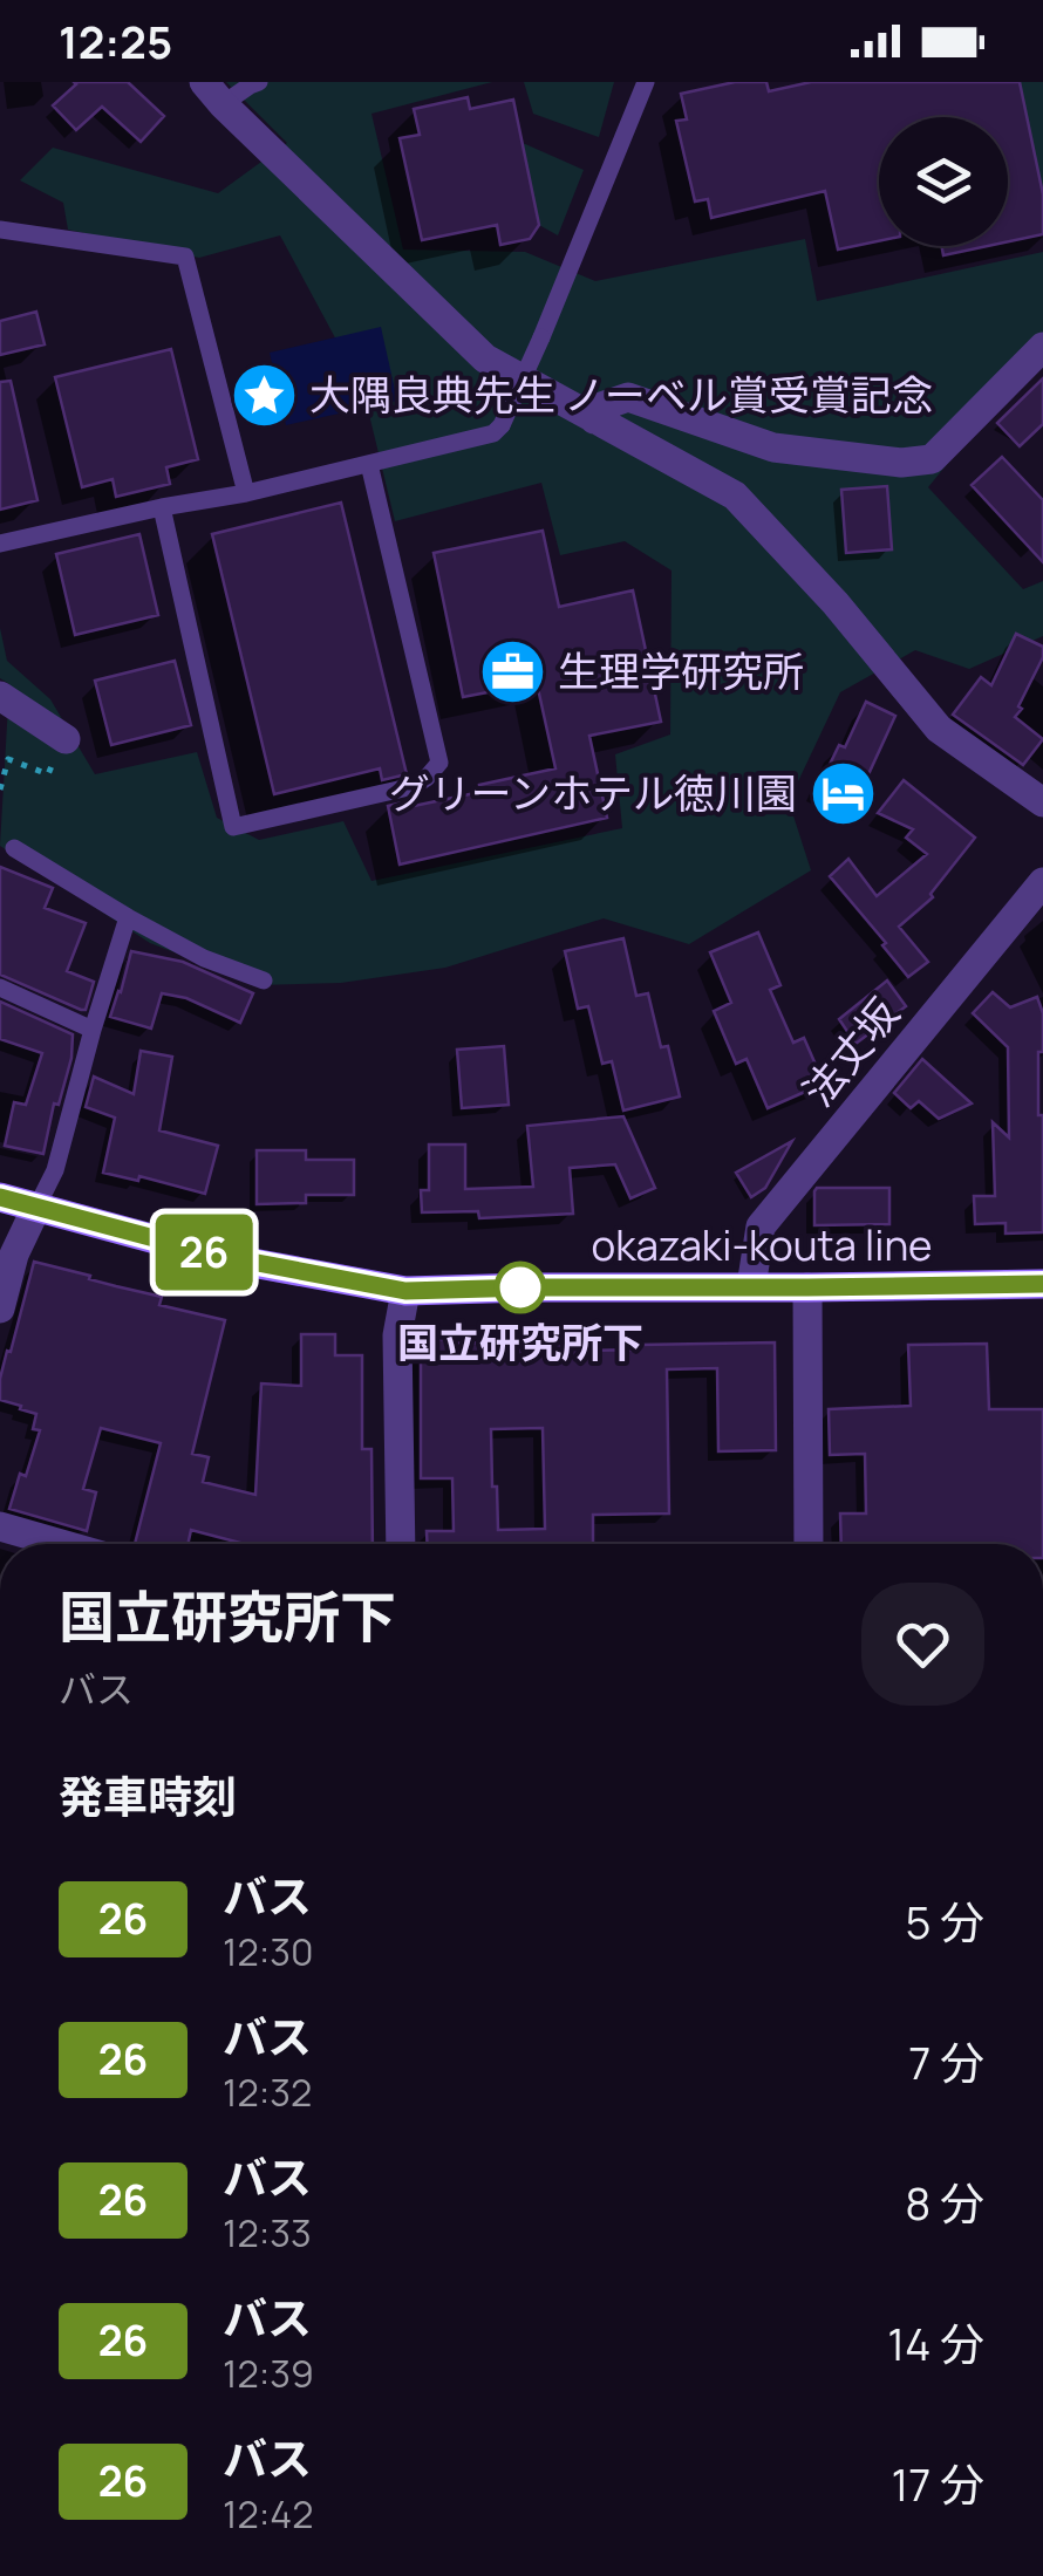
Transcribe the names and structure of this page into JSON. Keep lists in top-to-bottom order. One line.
{"streets":{"main road":["okazaki-kouta line"],"street":["法丈坂"]},"crossings":[["法丈坂","okazaki-kouta line"]],"places":{"place":["大隅良典先生 ノーベル賞受賞記念"],"office":["生理学研究所"],"hotel":["グリーンホテル徳川園"],"other":["国立研究所下"]},"lines":["bus line 26"],"page":{"status":"12:25","on_map":"26","heading":[["国立研究所下","バス"],"発車時刻"],"list":[{"mark":"26","name":"バス","note":"12:30","value":"5 分"},{"mark":"26","name":"バス","note":"12:32","value":"7 分"},{"mark":"26","name":"バス","note":"12:33","value":"8 分"},{"mark":"26","name":"バス","note":"12:39","value":"14 分"},{"mark":"26","name":"バス","note":"12:42","value":"17 分"}]}}
